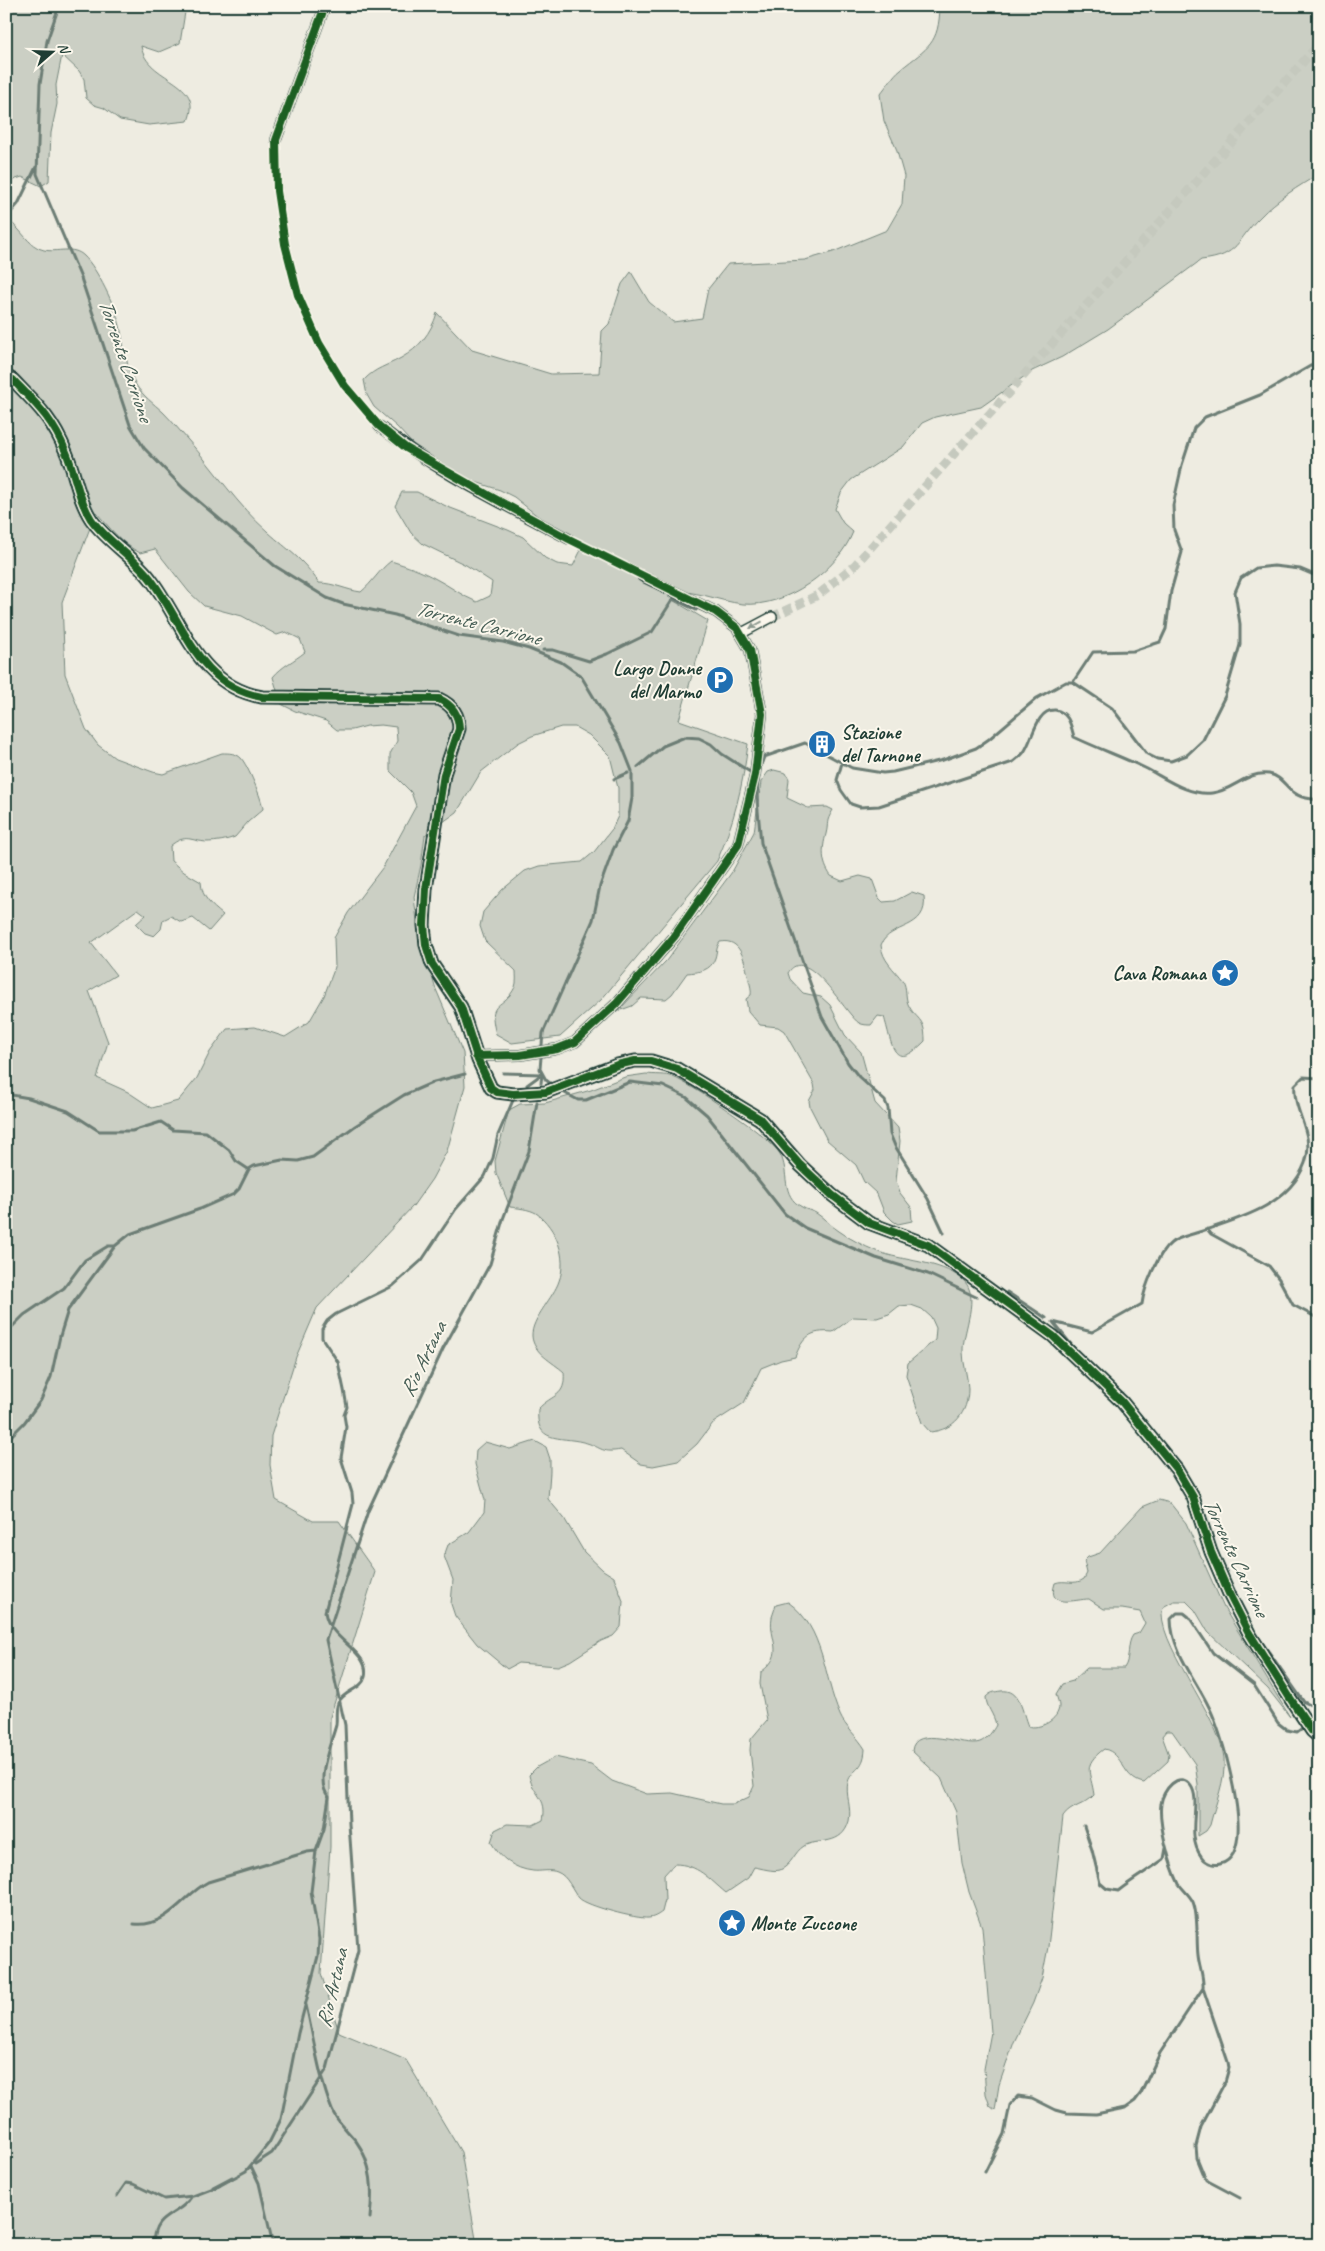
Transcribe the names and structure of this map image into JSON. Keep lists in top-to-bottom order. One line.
{"water":["Torrente Carrione","Rio Artana"],"places":{"parking":["Largo Donne del Marmo"],"building":["Stazione del Tarnone"],"place":["Cava Romana","Monte Zuccone"]},"north":"right"}
